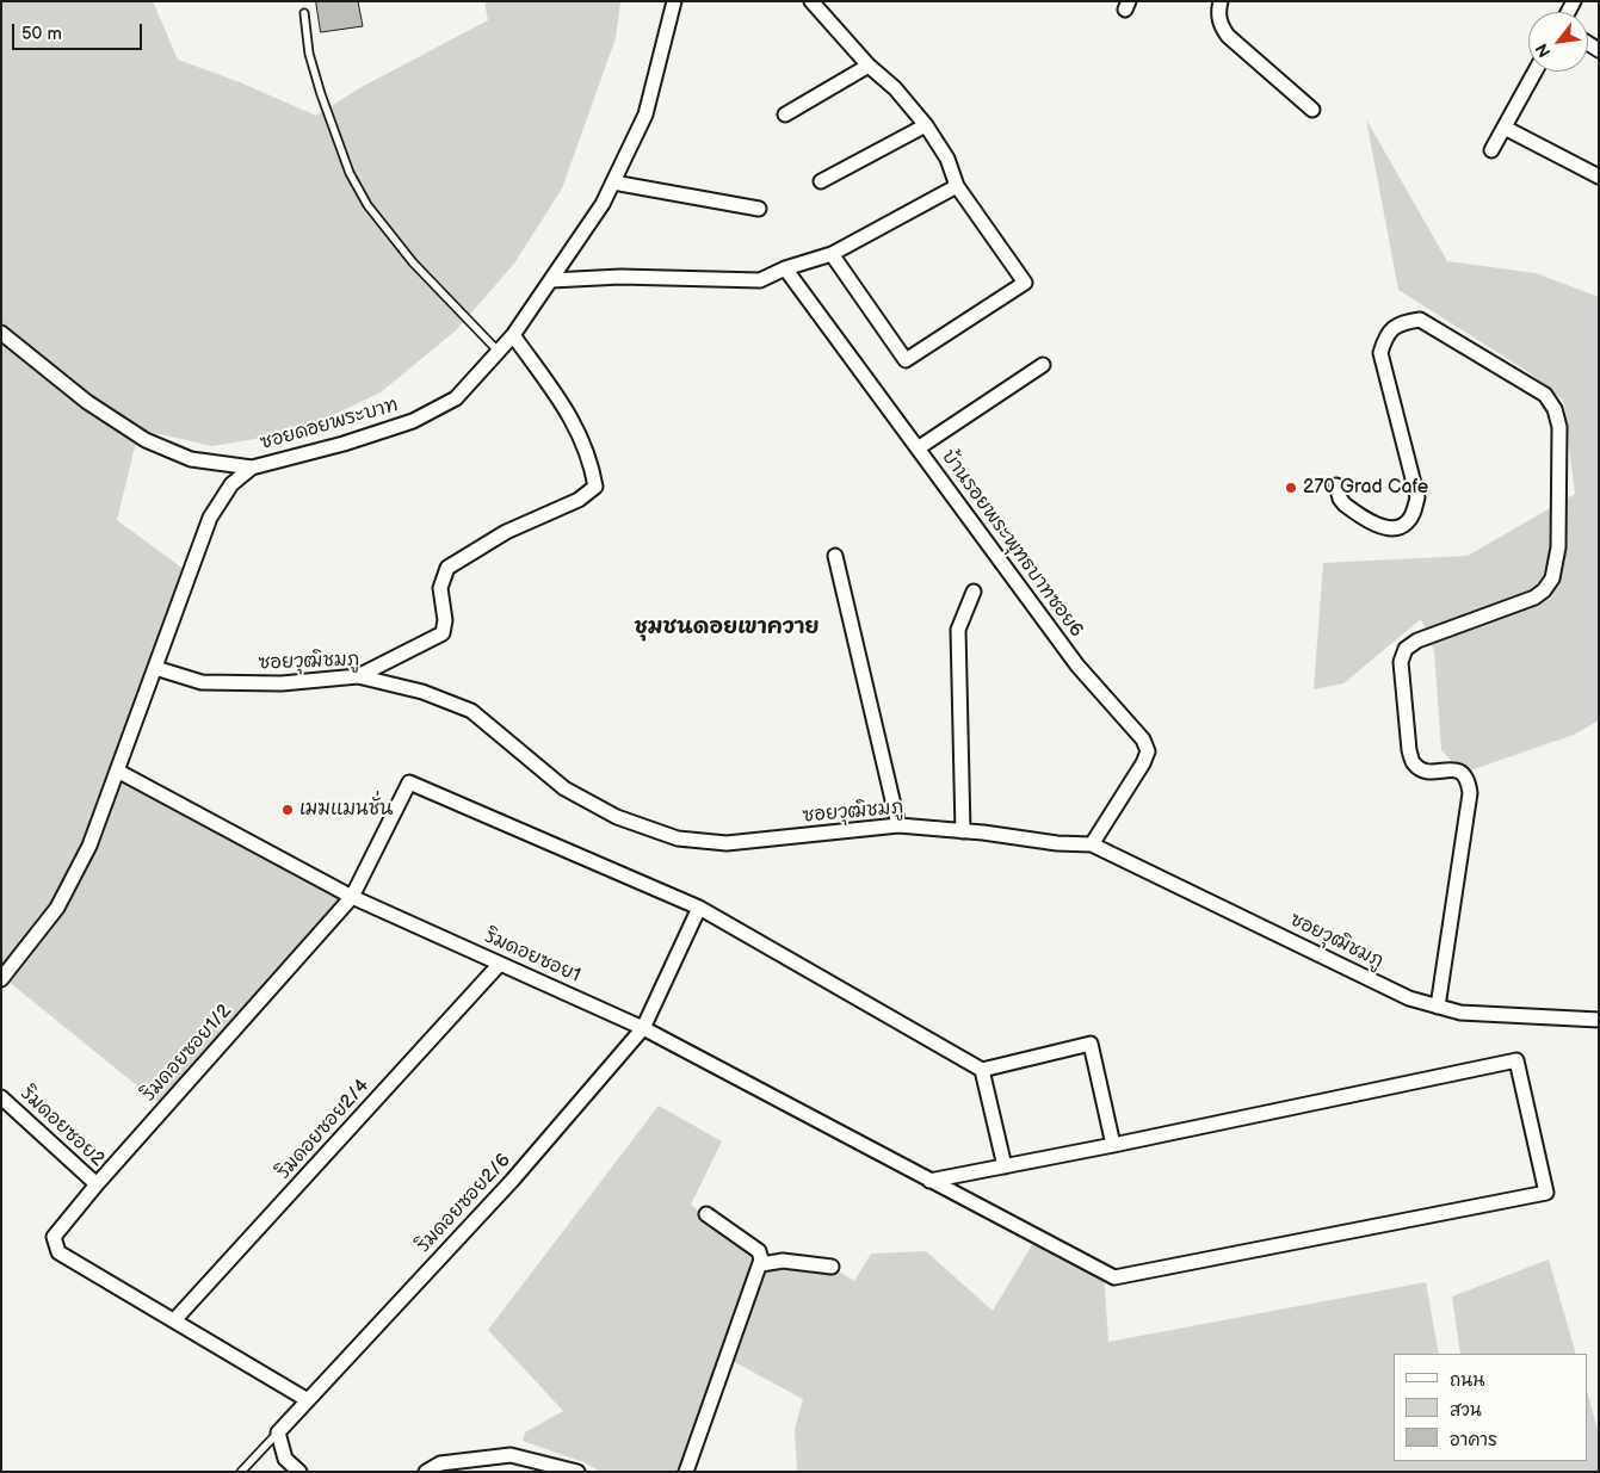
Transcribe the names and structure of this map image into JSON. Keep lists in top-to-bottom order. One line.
{"streets":{"street":["ซอยดอยพระบาท","บ้านรอยพระพุทธบาทซอย6","ซอยวุฒิชมภู","ริมดอยซอย1","ริมดอยซอย1/2","ริมดอยซอย2","ริมดอยซอย2/4","ริมดอยซอย2/6"]},"crossings":[["ซอยดอยพระบาท","ซอยวุฒิชมภู"],["ซอยดอยพระบาท","ริมดอยซอย1"],["บ้านรอยพระพุทธบาทซอย6","ซอยวุฒิชมภู"],["ริมดอยซอย1","ริมดอยซอย1/2"],["ริมดอยซอย1","ริมดอยซอย2/4"],["ริมดอยซอย1","ริมดอยซอย2/6"],["ริมดอยซอย1/2","ริมดอยซอย2"],["ริมดอยซอย1/2","ริมดอยซอย2/4"],["ริมดอยซอย1/2","ริมดอยซอย2/6"]],"districts":["ชุมชนดอยเขาควาย"],"places":["270 Grad Cafe","เมฆแมนชั่น"],"legend":["ถนน","สวน","อาคาร"],"scale_bar":"50 m","north":"bottom left"}
